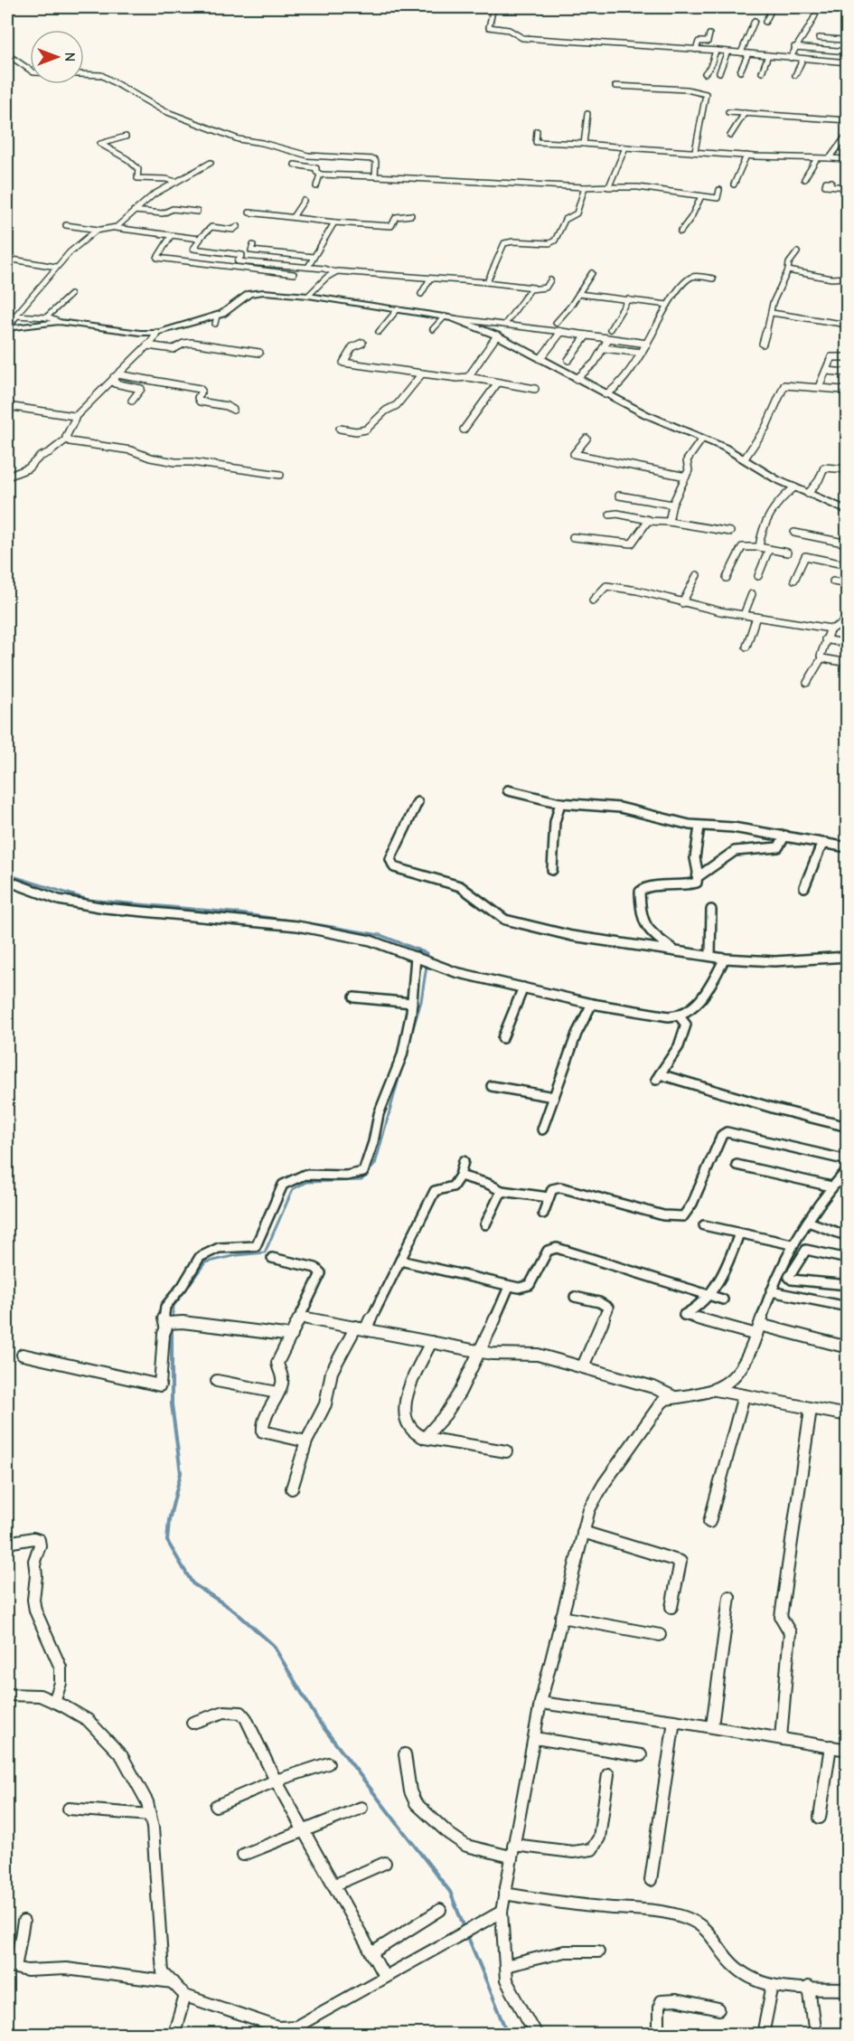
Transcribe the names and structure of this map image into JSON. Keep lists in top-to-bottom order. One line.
{"north":"right"}
